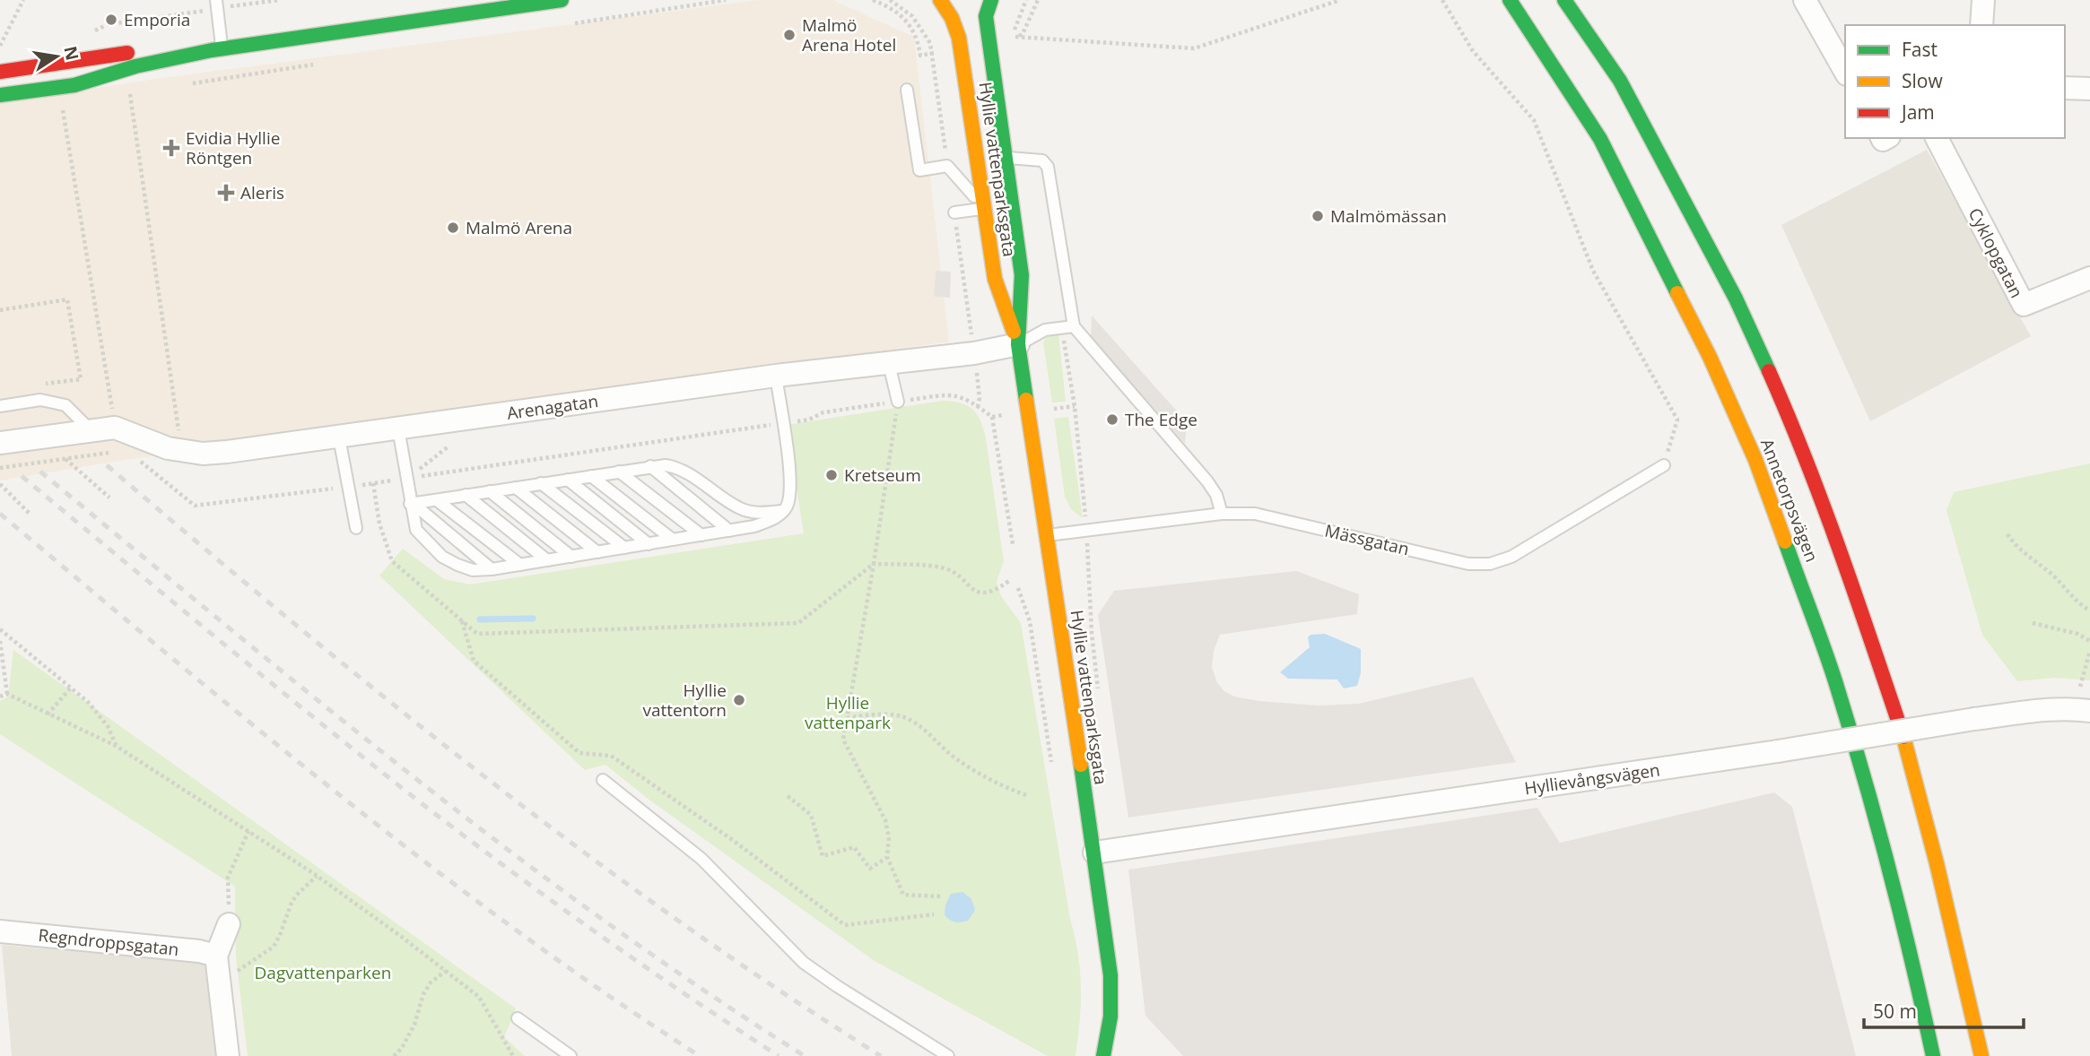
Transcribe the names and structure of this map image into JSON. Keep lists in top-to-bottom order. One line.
{"streets":{"main road":["Hyllie vattenparksgata","Annetorpsvägen"],"street":["Cyklopgatan","Arenagatan","Hyllievångsvägen","Regndroppsgatan"],"lane":["Mässgatan"]},"crossings":[["Hyllie vattenparksgata","Arenagatan"],["Hyllie vattenparksgata","Mässgatan"],["Hyllie vattenparksgata","Hyllievångsvägen"]],"parks":["Hyllie vattenpark","Dagvattenparken"],"places":{"other":["Emporia","Malmö Arena Hotel","Malmömässan","Malmö Arena","The Edge","Kretseum","Hyllie vattentorn"],"health":["Evidia Hyllie Röntgen","Aleris"]},"legend":["Fast","Slow","Jam"],"scale_bar":"50 m","north":"right"}
